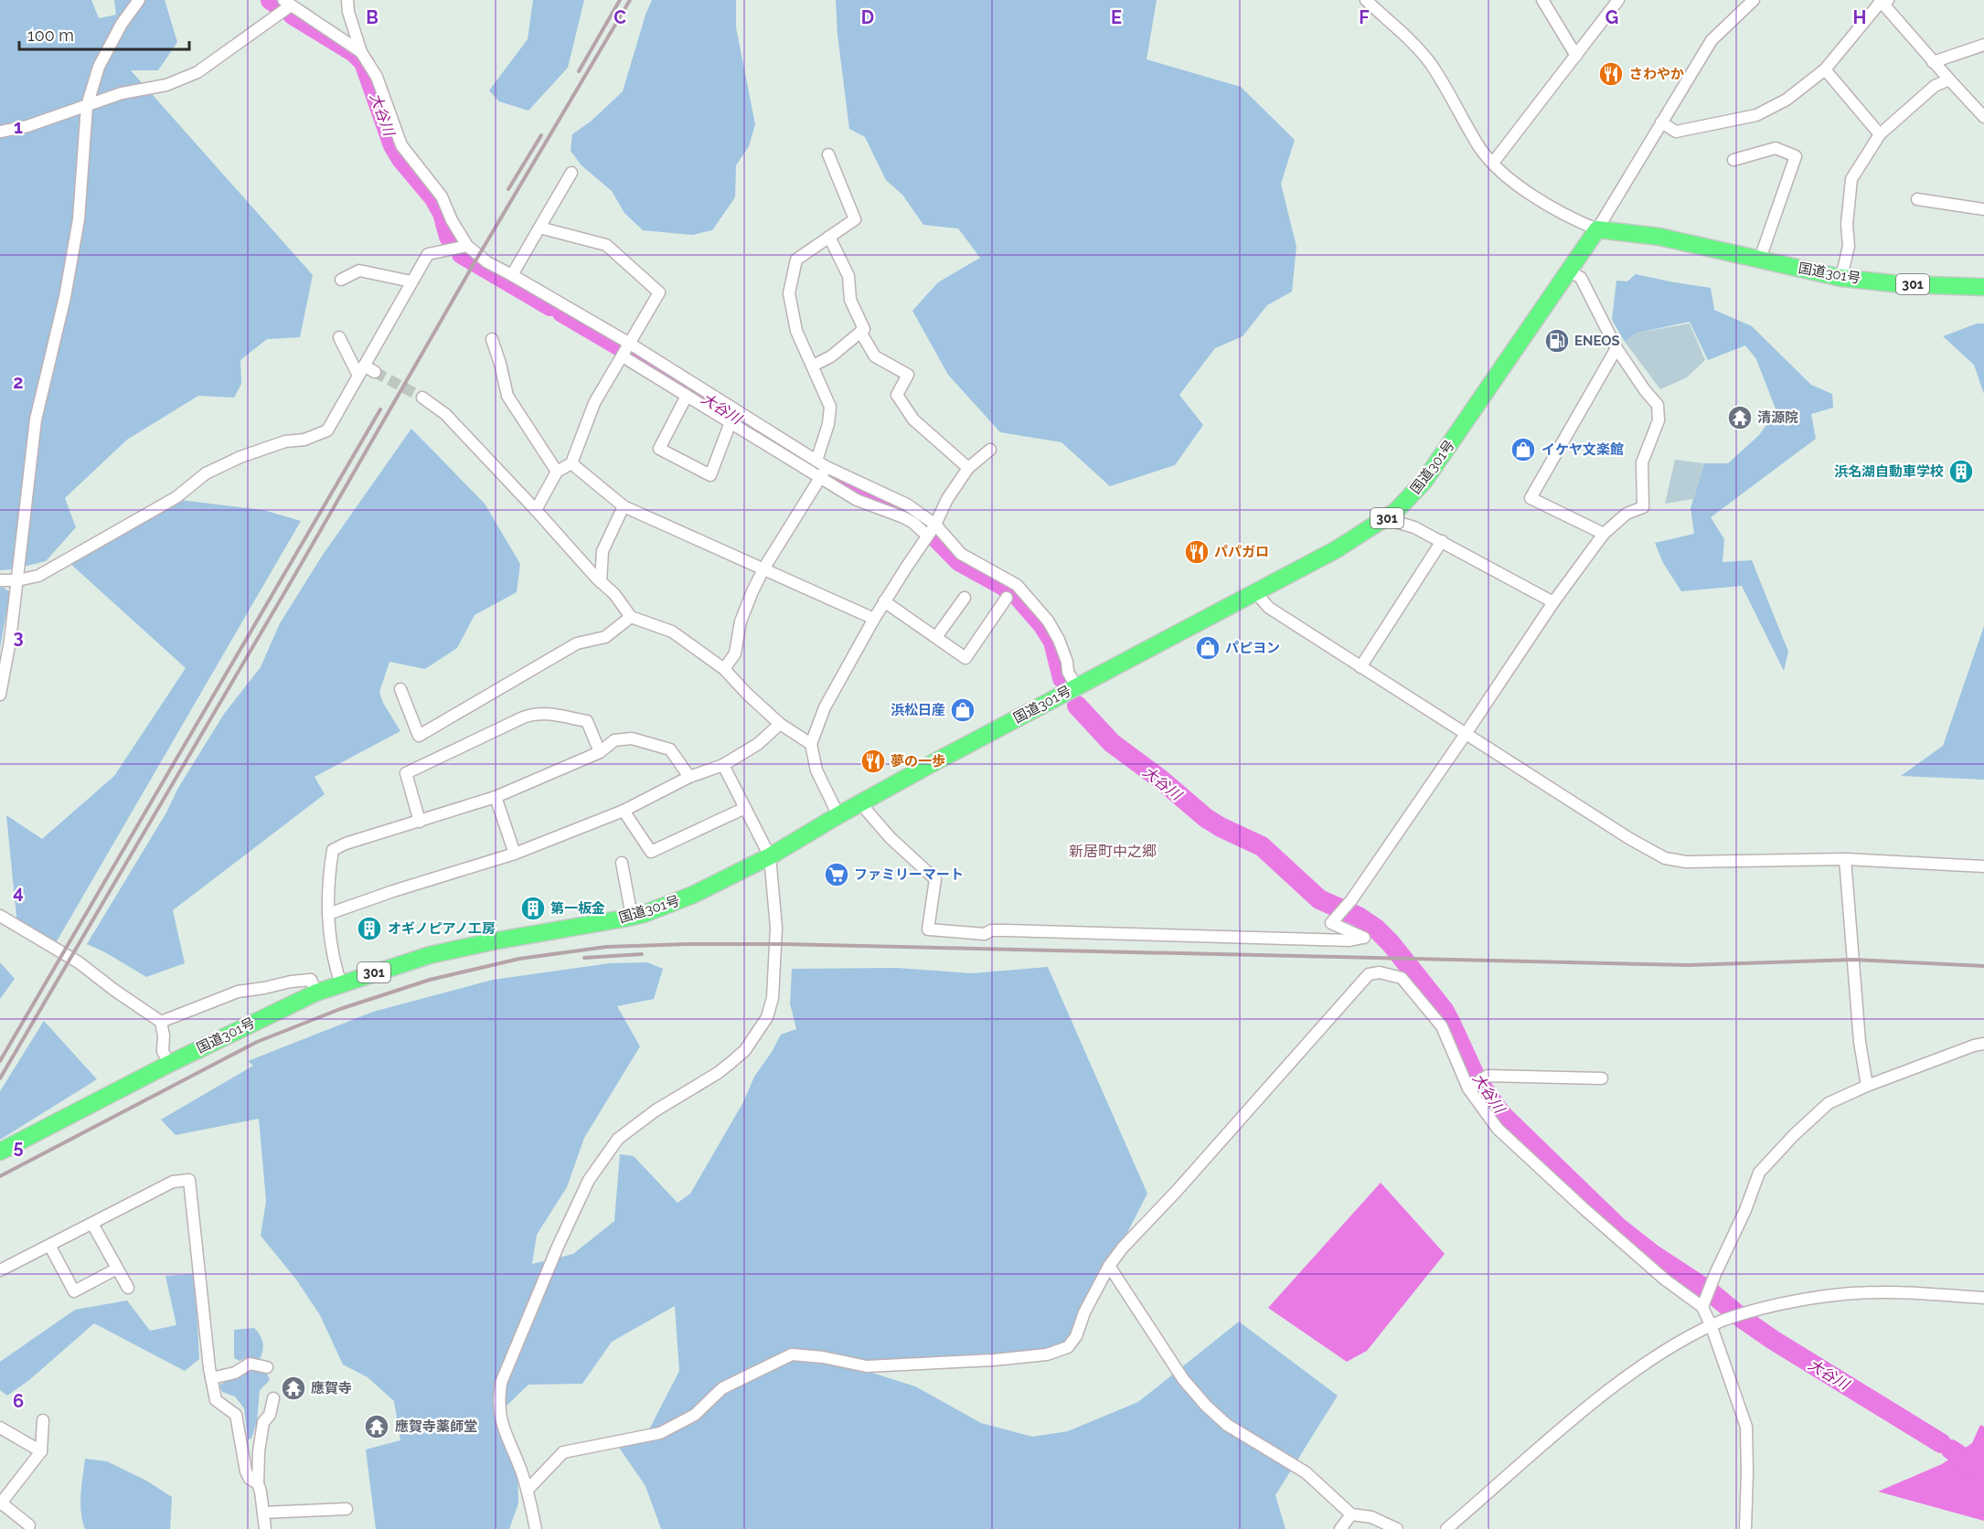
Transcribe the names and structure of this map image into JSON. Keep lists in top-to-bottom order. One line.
{"streets":{"highway":["国道301号","301"]},"districts":["新居町中之郷"],"water":["大谷川"],"places":{"restaurant":["さわやか","パパガロ","夢の一歩"],"fuel station":["ENEOS"],"temple":["清源院","應賀寺","應賀寺薬師堂"],"shop":["イケヤ文楽館","パピヨン","浜松日産"],"building":["浜名湖自動車学校","第一板金","オギノピアノ工房"],"supermarket":["ファミリーマート"]},"scale_bar":"100 m","grid":{"columns":["B","C","D","E","F","G","H"],"rows":["1","2","3","4","5","6"]}}
